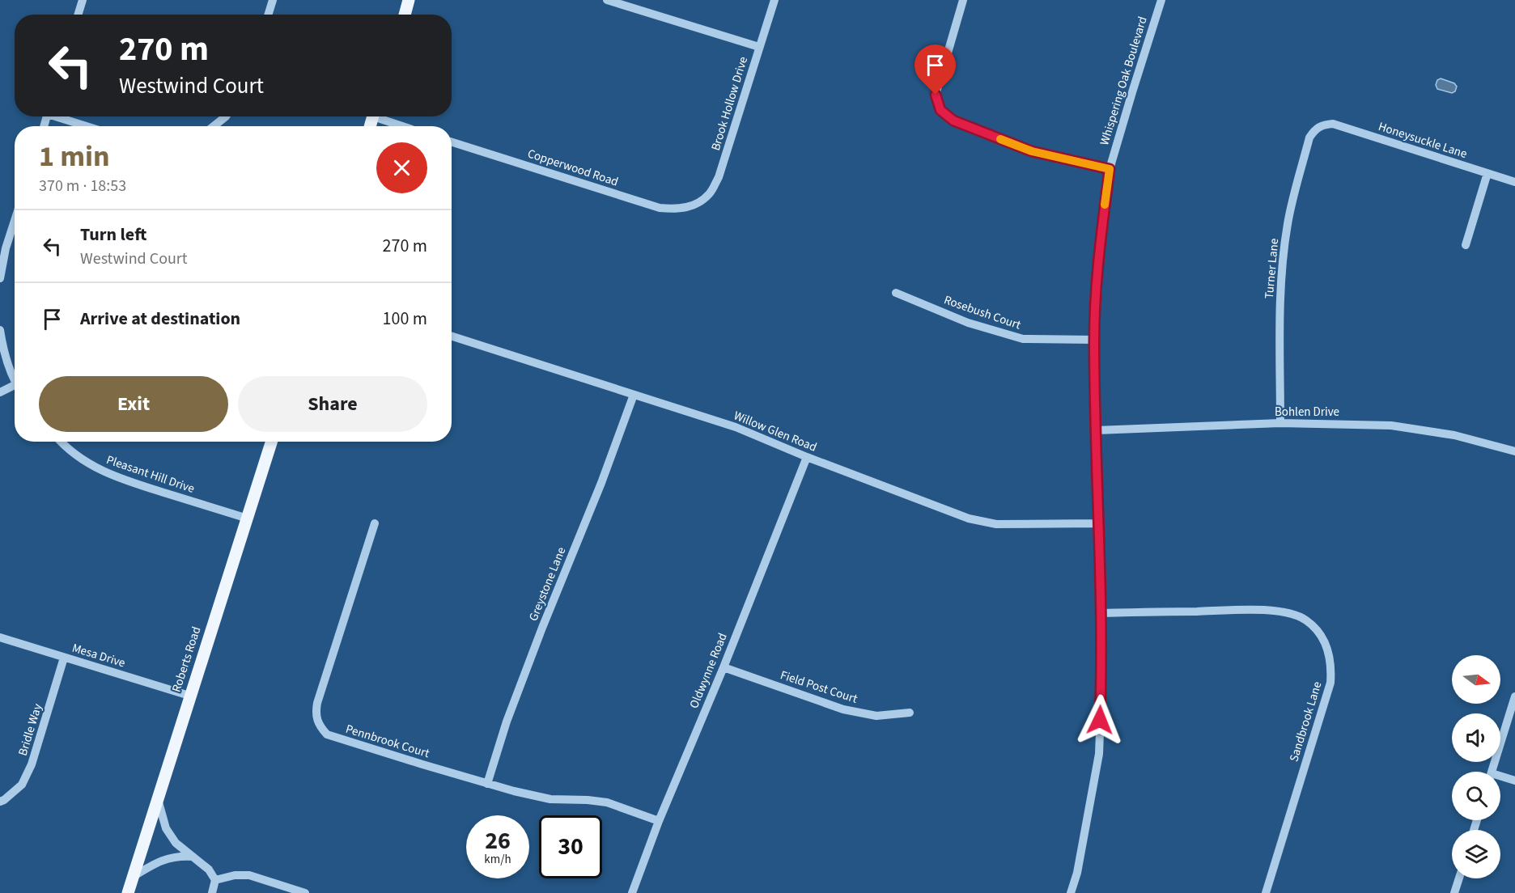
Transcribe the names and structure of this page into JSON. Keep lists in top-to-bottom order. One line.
{"streets":{"main road":["Roberts Road"],"street":["Whispering Oak Boulevard","Brook Hollow Drive","Honeysuckle Lane","Copperwood Road","Turner Lane","Rosebush Court","Bohlen Drive","Willow Glen Road","Pleasant Hill Drive","Greystone Lane","Mesa Drive","Oldwynne Road","Field Post Court","Sandbrook Lane","Bridle Way","Pennbrook Court"]},"crossings":[["Whispering Oak Boulevard","Rosebush Court"],["Whispering Oak Boulevard","Bohlen Drive"],["Whispering Oak Boulevard","Willow Glen Road"],["Whispering Oak Boulevard","Sandbrook Lane"],["Brook Hollow Drive","Copperwood Road"],["Honeysuckle Lane","Turner Lane"],["Turner Lane","Bohlen Drive"],["Willow Glen Road","Greystone Lane"],["Willow Glen Road","Oldwynne Road"],["Pleasant Hill Drive","Roberts Road"],["Greystone Lane","Pennbrook Court"],["Mesa Drive","Roberts Road"],["Mesa Drive","Bridle Way"],["Oldwynne Road","Field Post Court"],["Oldwynne Road","Pennbrook Court"]],"north":"right","page":{"turn":["270 m","Westwind Court"],"heading":["1 min","370 m · 18:53"],"list":[{"name":"Turn left","note":"Westwind Court","value":"270 m"},{"name":"Arrive at destination","value":"100 m"}],"buttons":["Exit","Share"],"speed":"26 km/h","limit":"30"}}
